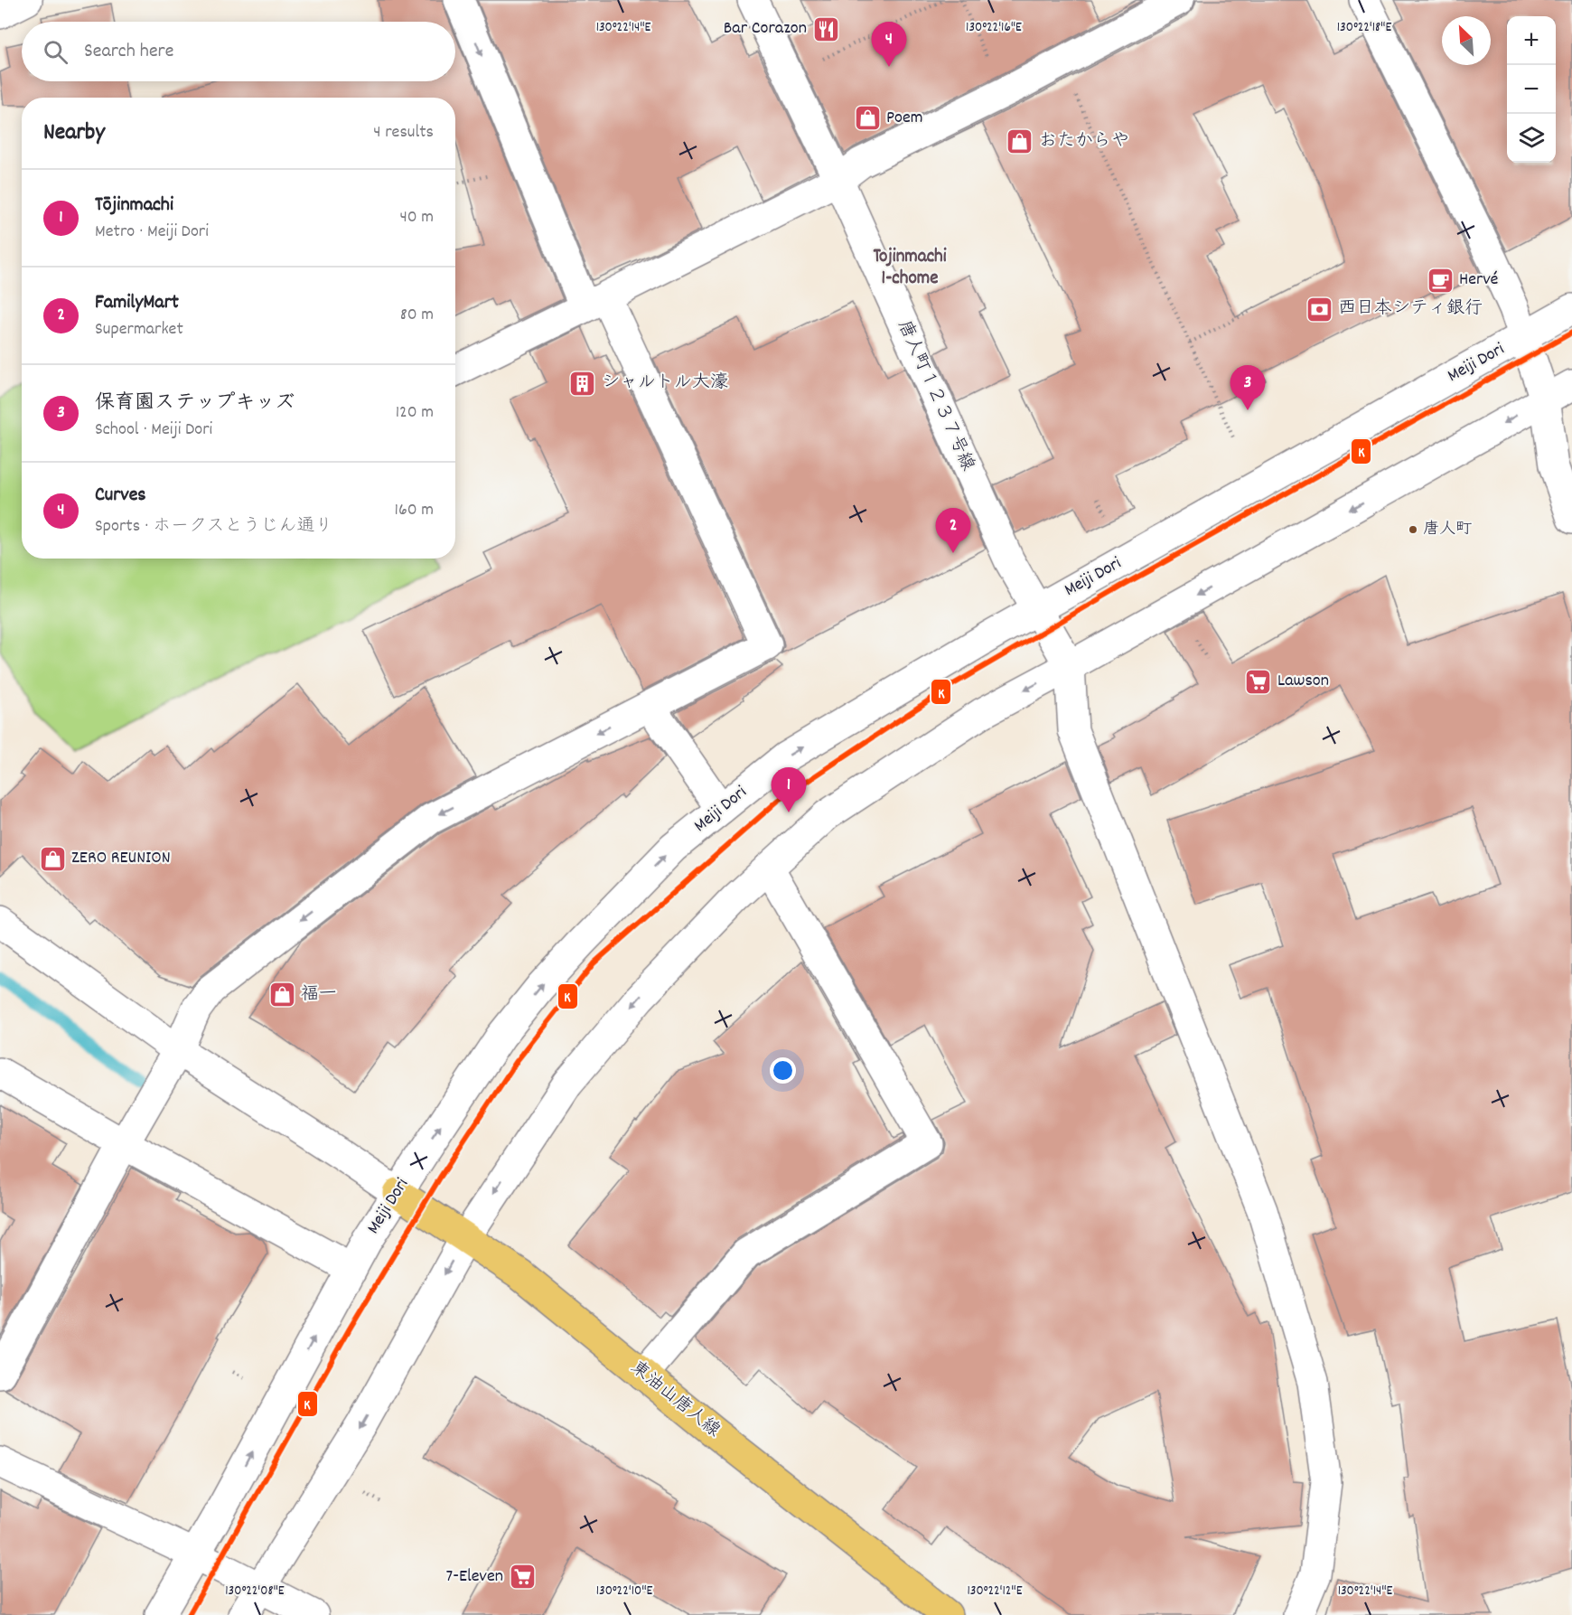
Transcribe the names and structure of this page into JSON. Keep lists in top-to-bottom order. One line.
{"streets":{"main road":["東油山唐人線"],"street":["Meiji Dori","唐人町１２３７号線"]},"crossings":[["Meiji Dori","唐人町１２３７号線"],["Meiji Dori","東油山唐人線"]],"districts":["Tojinmachi 1-chome"],"places":{"restaurant":["Bar Corazon"],"shop":["Poem","おたからや","ZERO REUNION","福一"],"cafe":["Hervé"],"bank":["西日本シティ銀行"],"building":["シャルトル大濠"],"other":["唐人町"],"supermarket":["Lawson","7-Eleven"]},"lines":["transit line K"],"north":"top left","page":{"map_buttons":["+","−"],"pins":["4","3","2","1"],"search":"Search here","heading":["Nearby","4 results"],"list":[{"mark":"1","name":"Tōjinmachi","note":"Metro · Meiji Dori","value":"40 m"},{"mark":"2","name":"FamilyMart","note":"Supermarket","value":"80 m"},{"mark":"3","name":"保育園ステップキッズ","note":"School · Meiji Dori","value":"120 m"},{"mark":"4","name":"Curves","note":"Sports · ホークスとうじん通り","value":"160 m"}]},"coordinates":["130°22'14\"E","130°22'16\"E","130°22'18\"E","130°22'08\"E","130°22'10\"E","130°22'12\"E"]}
